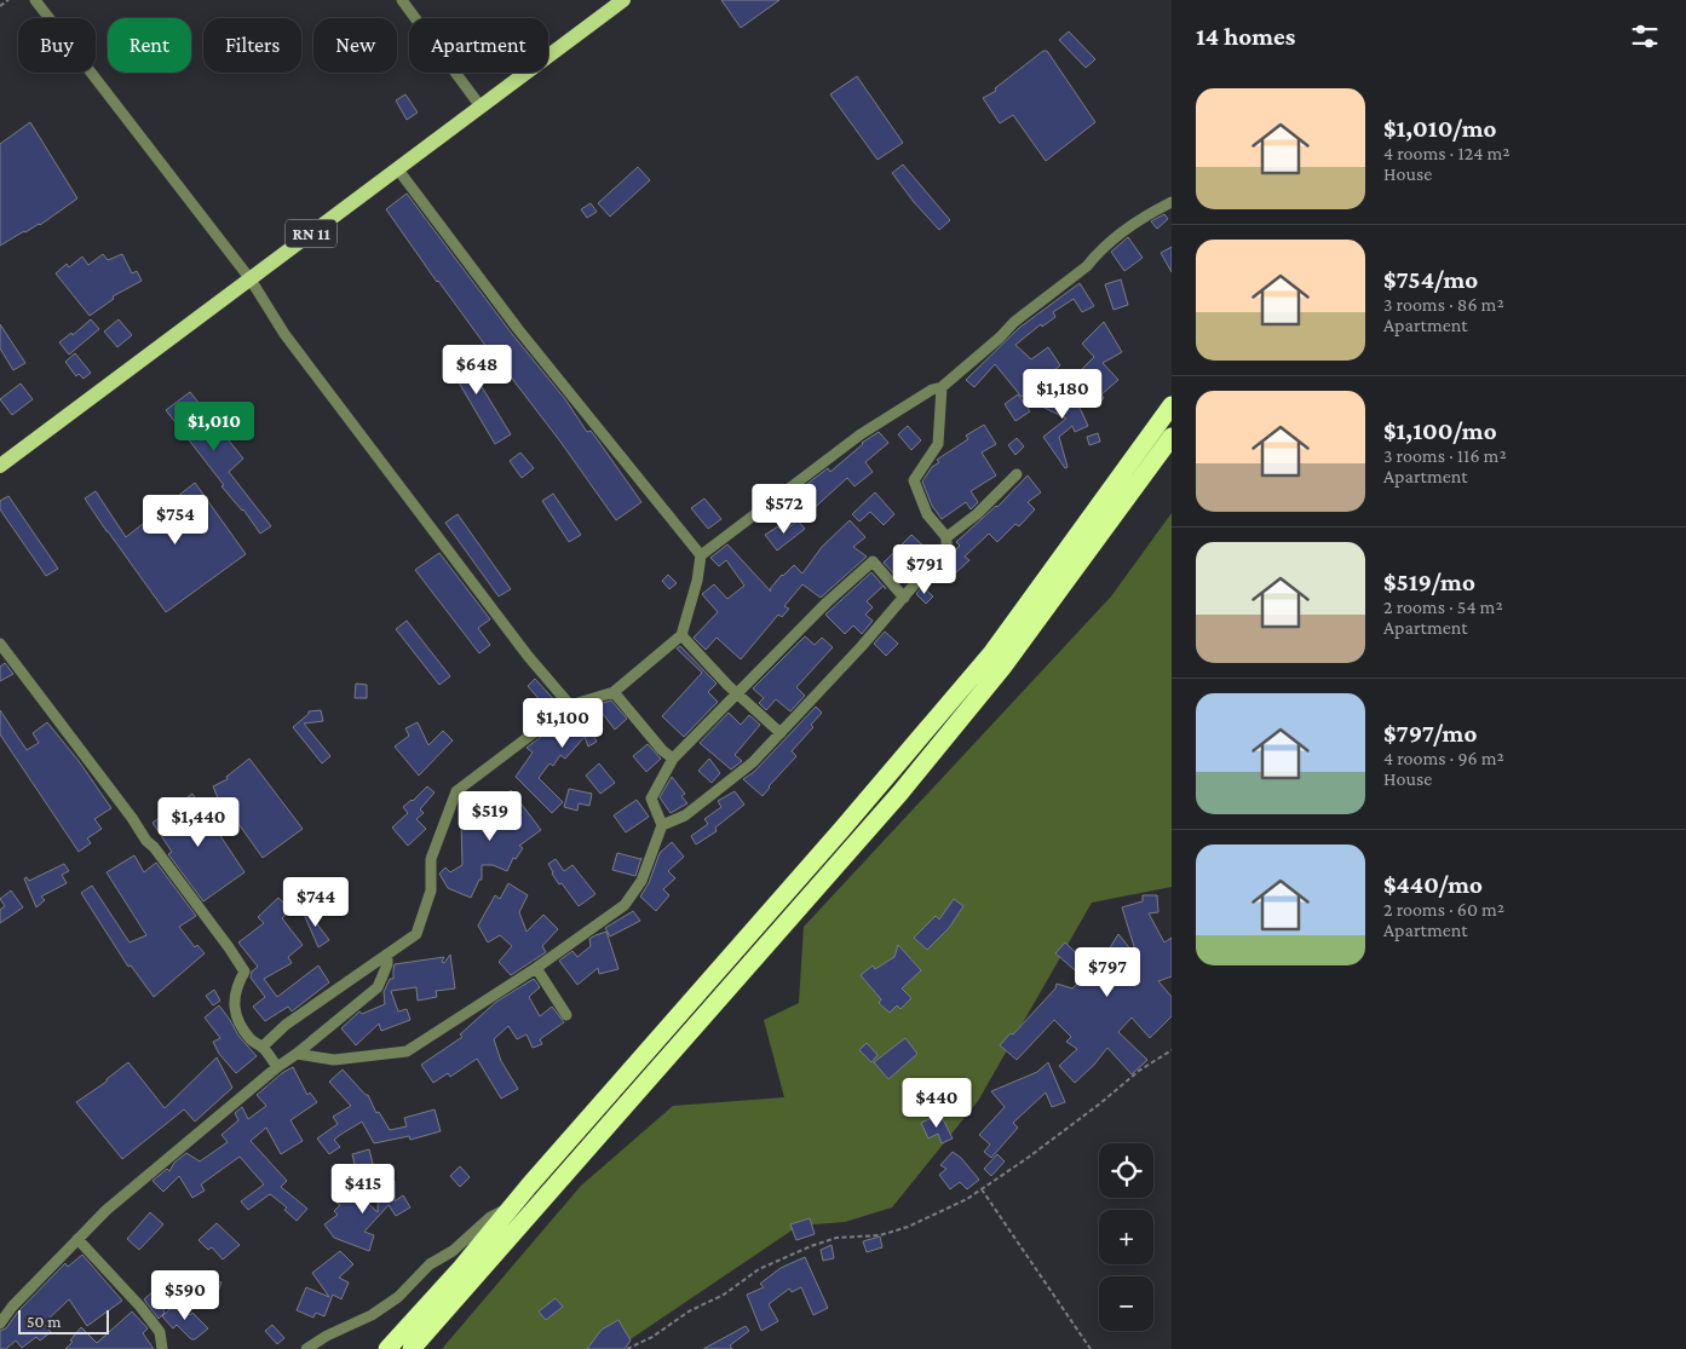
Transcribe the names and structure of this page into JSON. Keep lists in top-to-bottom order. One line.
{"streets":{"main road":["RN 11"]},"scale_bar":"50 m","page":{"heading":"14 homes","chip":["Buy","Rent","Filters","New","Apartment"],"list":[{"name":"$1,010/mo","note":"4 rooms · 124 m² · House"},{"name":"$754/mo","note":"3 rooms · 86 m² · Apartment"},{"name":"$1,100/mo","note":"3 rooms · 116 m² · Apartment"},{"name":"$519/mo","note":"2 rooms · 54 m² · Apartment"},{"name":"$797/mo","note":"4 rooms · 96 m² · House"},{"name":"$440/mo","note":"2 rooms · 60 m² · Apartment"}],"price":["$648","$1,180","$1,010","$572","$754","$791","$1,100","$519","$1,440","$744","$797","$440","$415","$590"],"map_buttons":["+","−"],"scale":"50 m"}}
